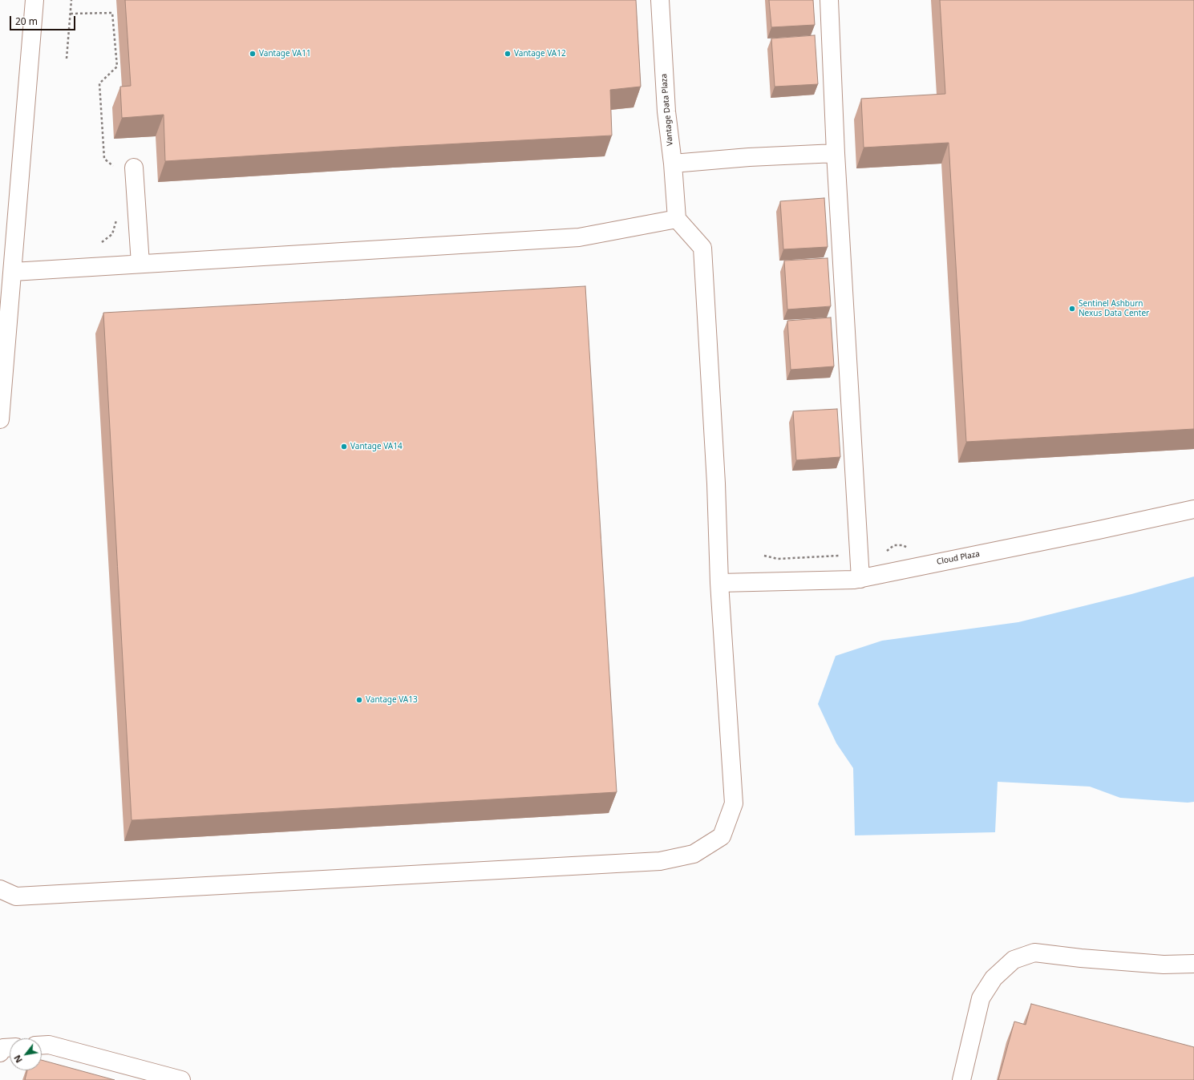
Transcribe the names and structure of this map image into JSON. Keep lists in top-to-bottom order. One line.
{"streets":{"street":["Vantage Data Plaza","Cloud Plaza"]},"places":["Vantage VA11","Vantage VA12","Sentinel Ashburn Nexus Data Center","Vantage VA14","Vantage VA13"],"scale_bar":"20 m","north":"bottom left"}
